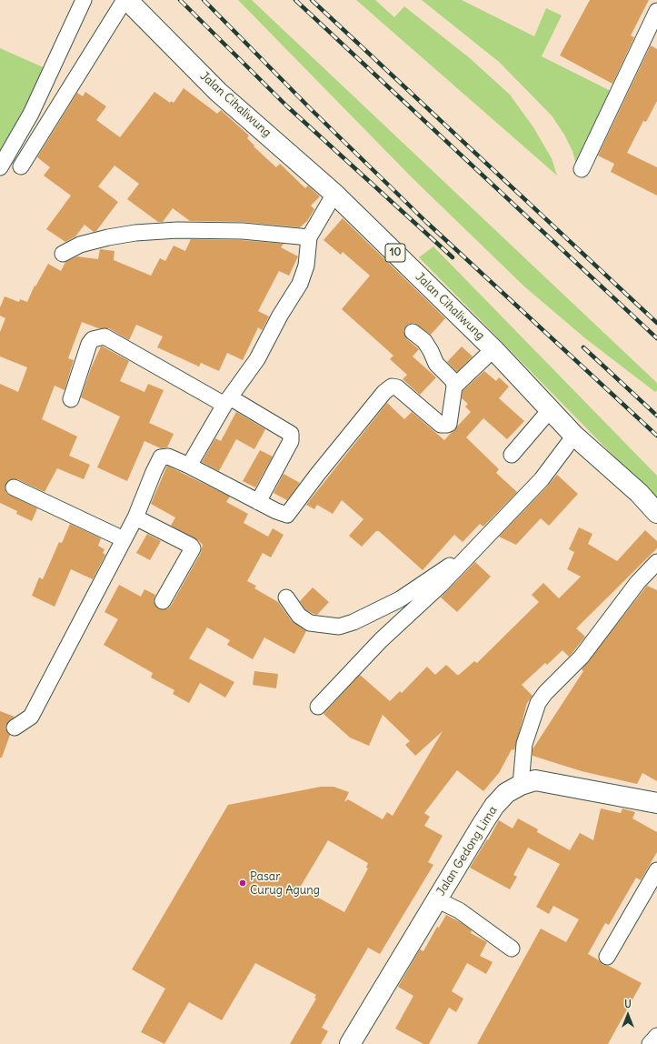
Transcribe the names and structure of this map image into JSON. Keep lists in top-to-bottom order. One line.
{"streets":{"main road":["Jalan Cihaliwung","10","Jalan Gedong Lima"]},"places":["Pasar Curug Agung"],"north":"top"}
